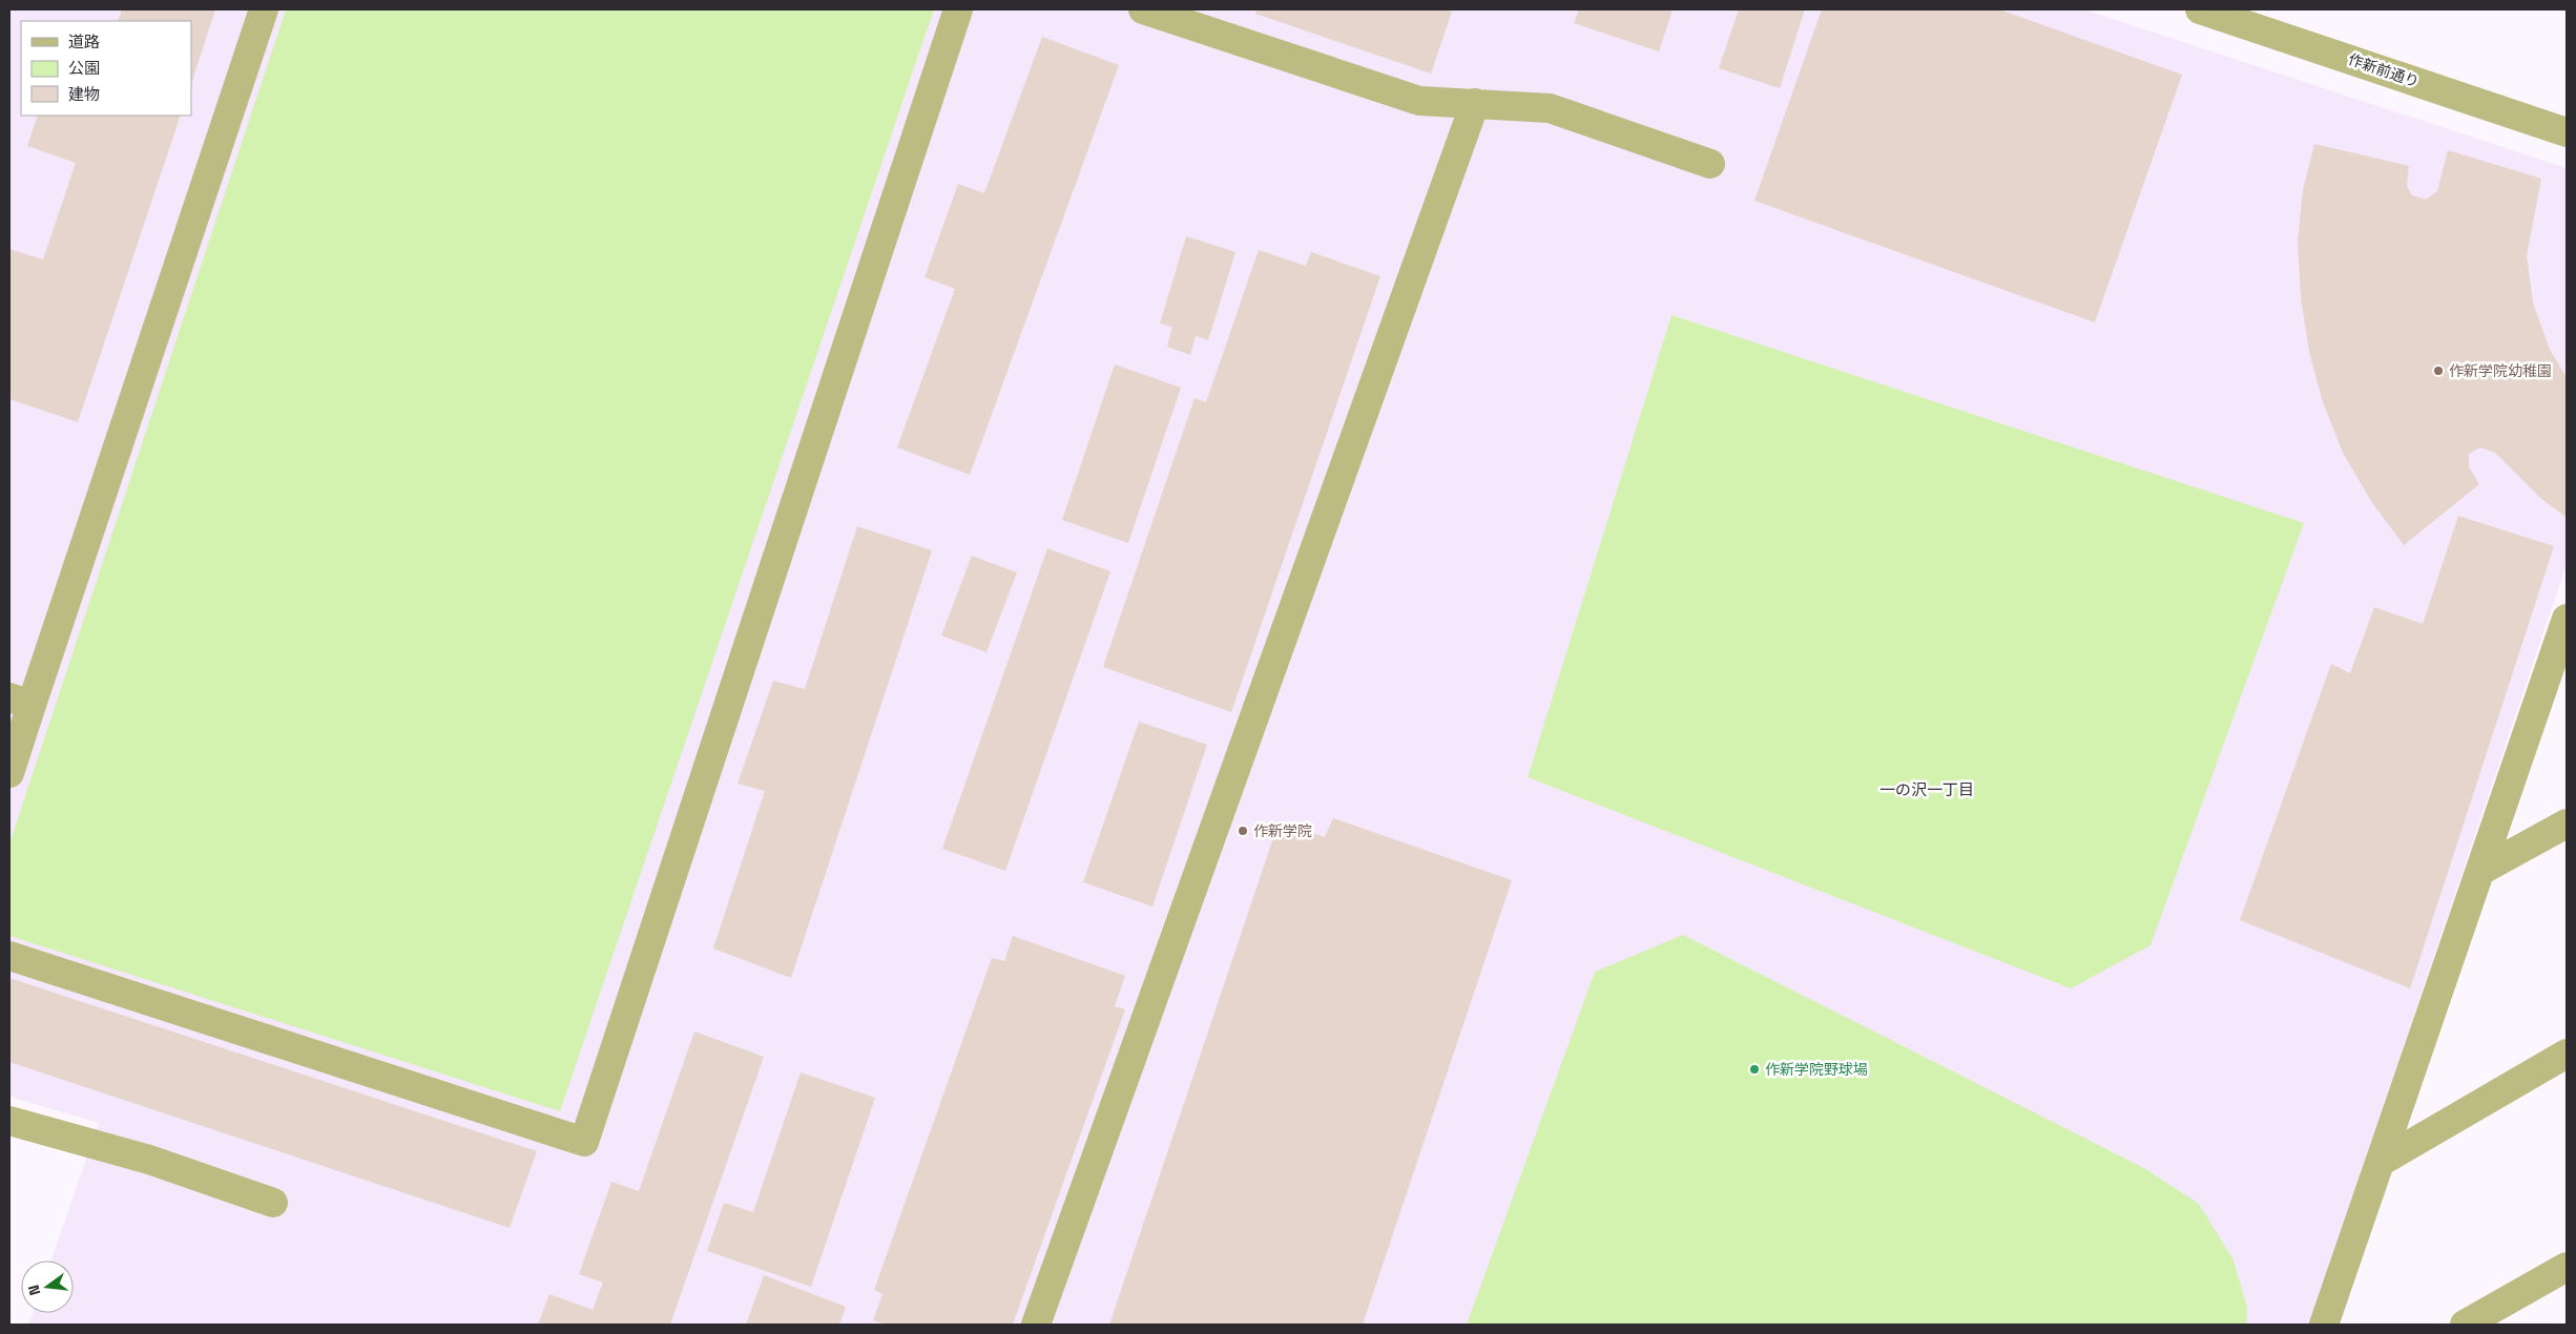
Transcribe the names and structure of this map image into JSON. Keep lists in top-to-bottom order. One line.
{"streets":{"street":["作新前通り"]},"districts":["一の沢一丁目"],"places":["作新学院幼稚園","作新学院","作新学院野球場"],"legend":["道路","公園","建物"],"north":"left"}
